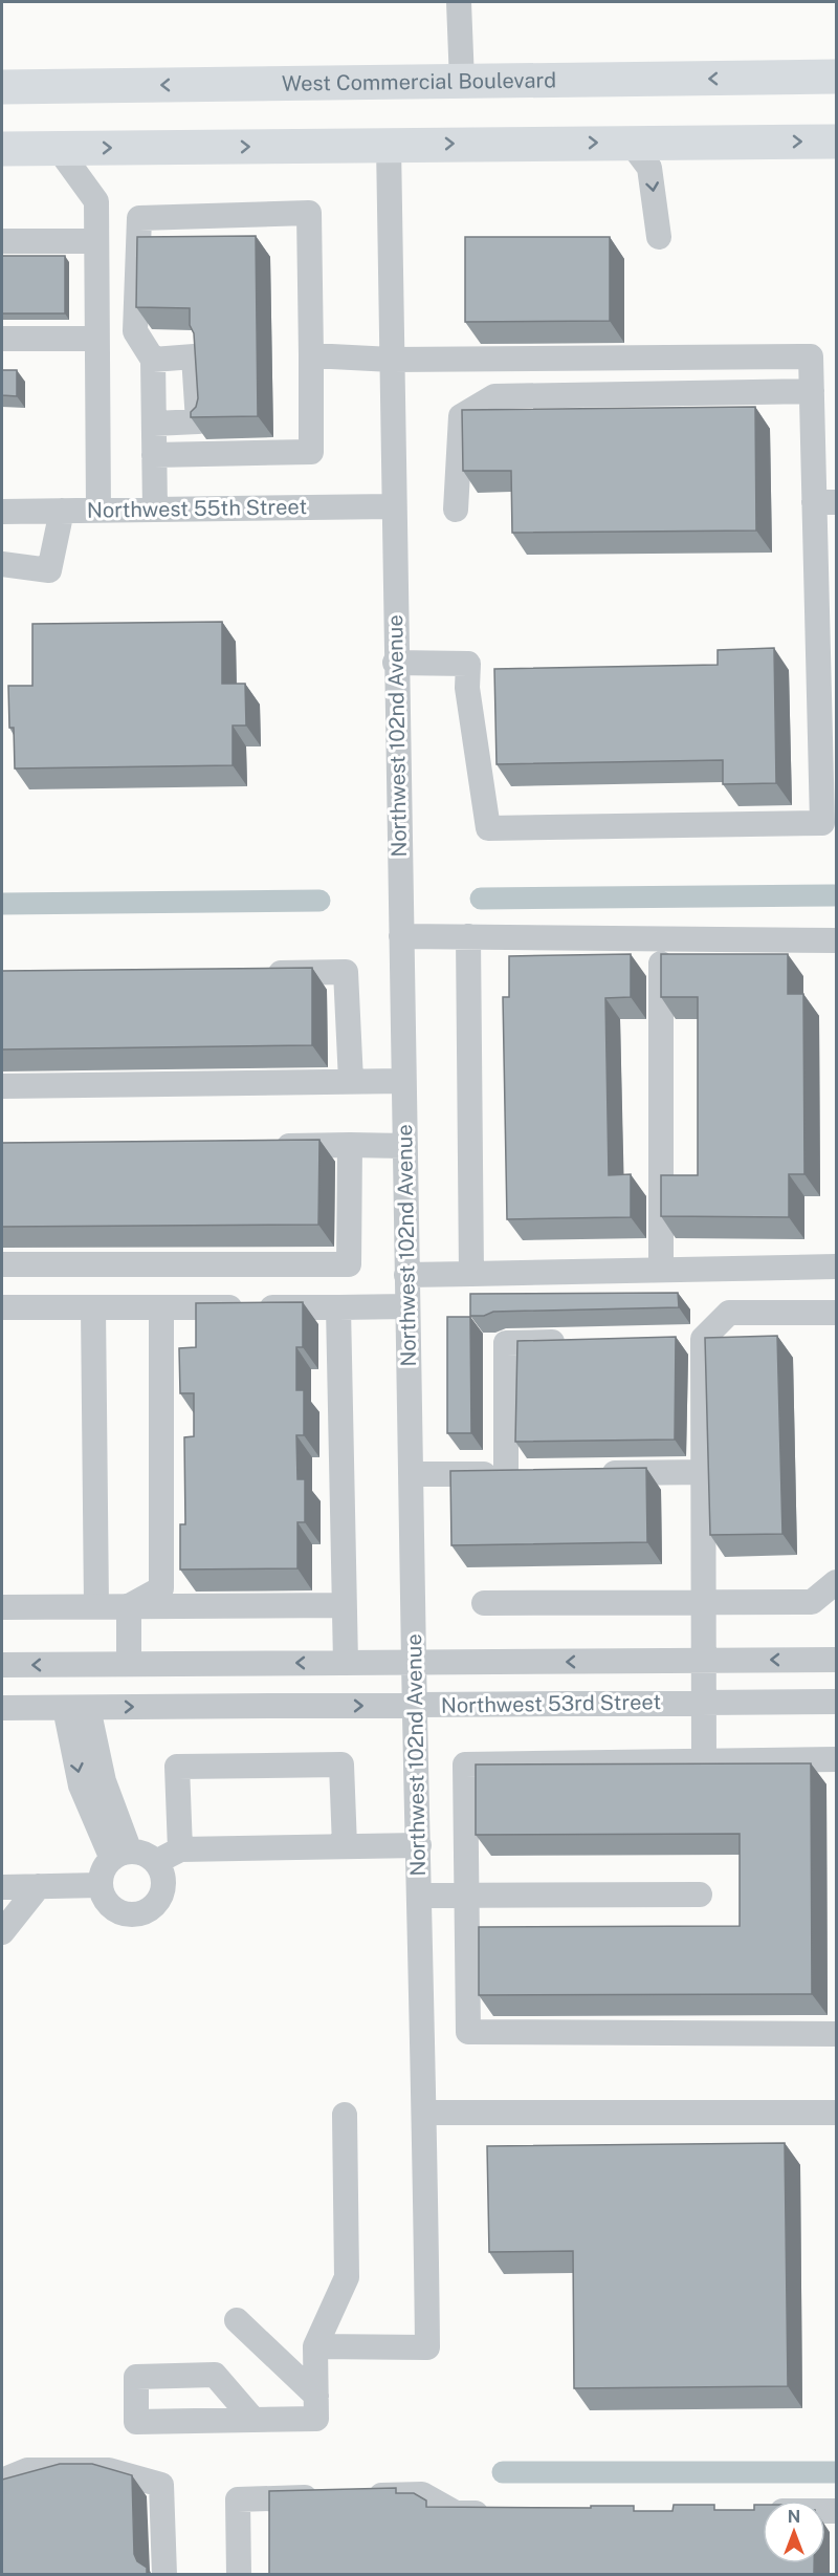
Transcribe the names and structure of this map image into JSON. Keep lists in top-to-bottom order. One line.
{"streets":{"highway":["West Commercial Boulevard"],"street":["Northwest 55th Street","Northwest 102nd Avenue","Northwest 53rd Street"]},"crossings":[["Northwest 55th Street","Northwest 102nd Avenue"],["Northwest 102nd Avenue","Northwest 53rd Street"]],"north":"top"}
